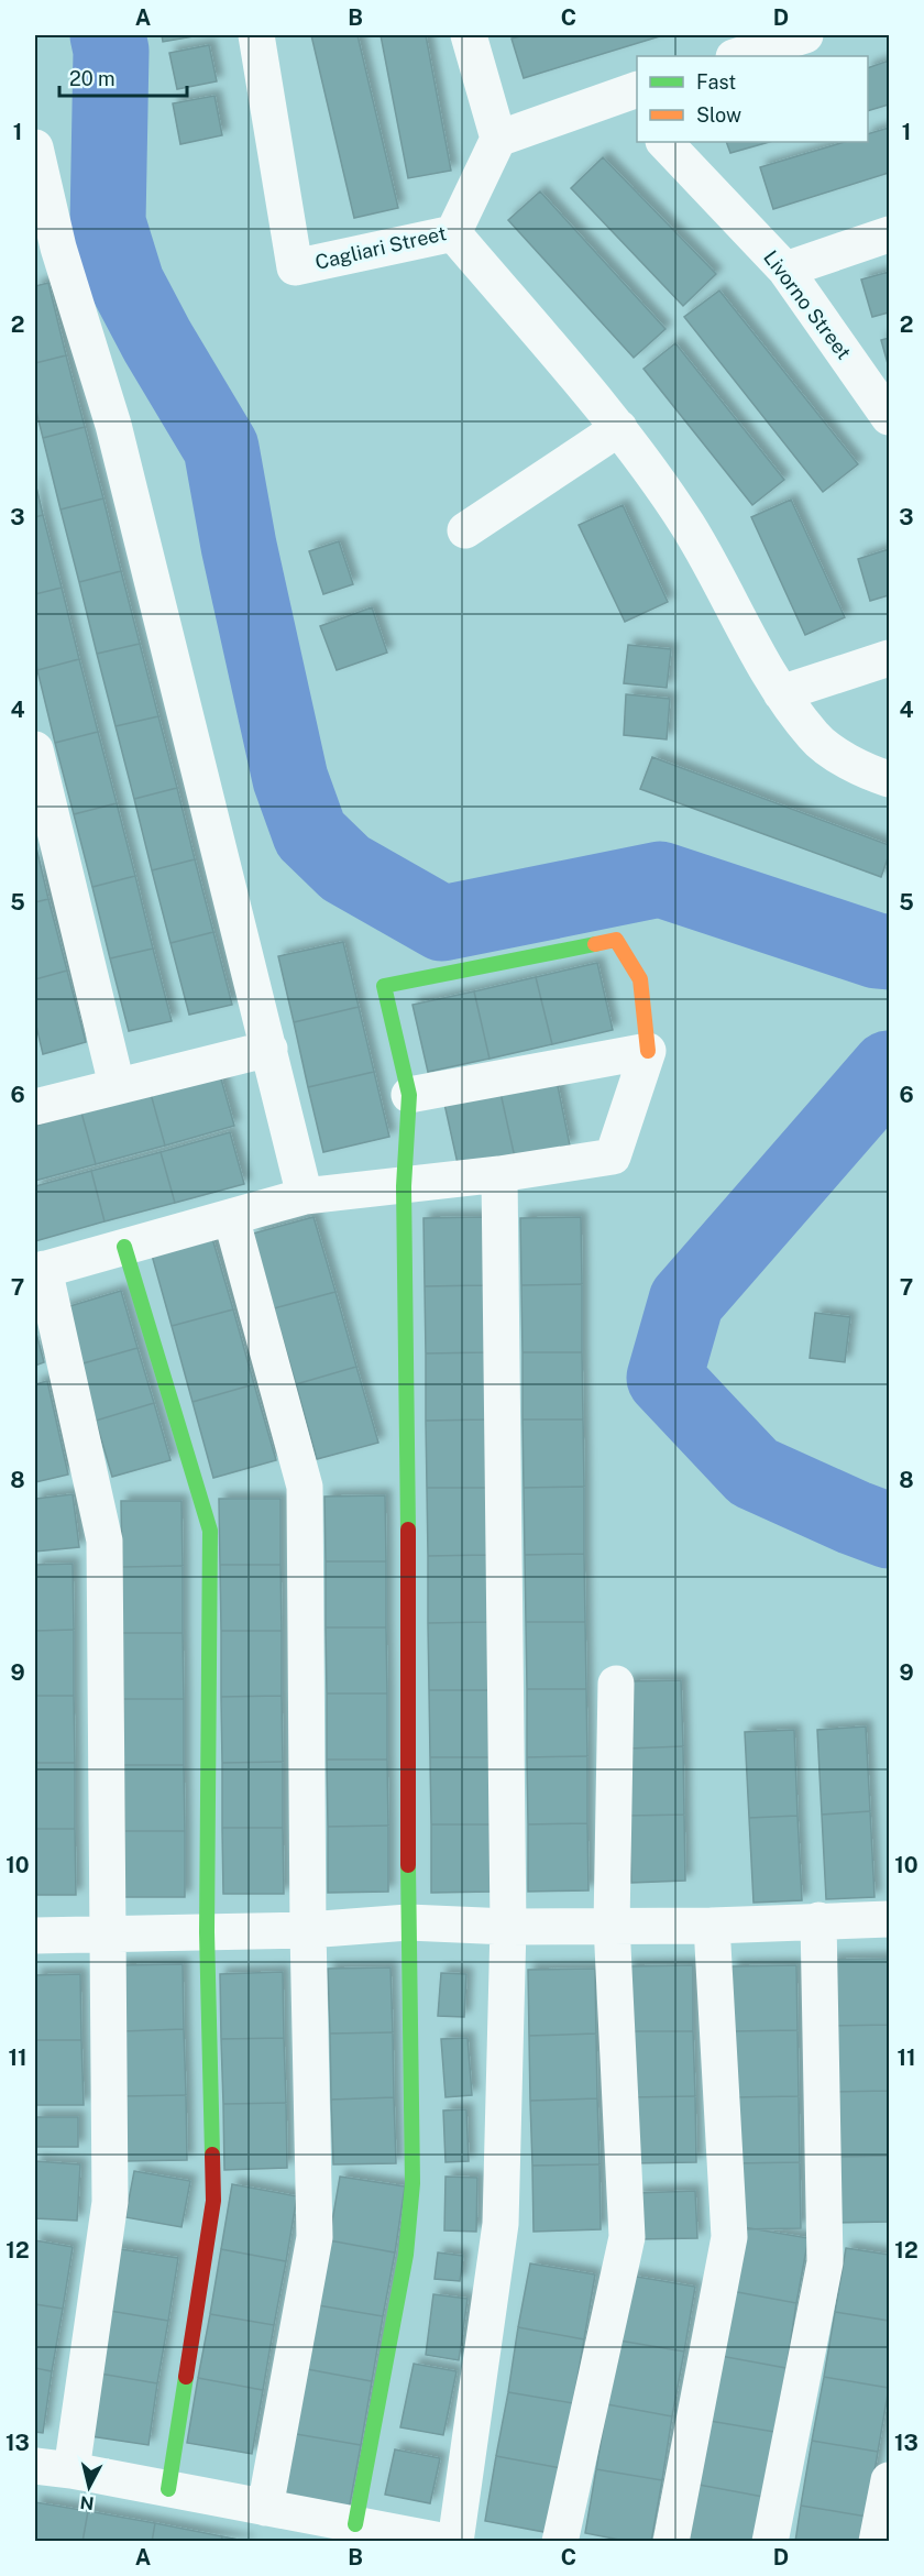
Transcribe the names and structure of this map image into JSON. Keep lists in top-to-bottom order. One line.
{"streets":{"street":["Cagliari Street","Livorno Street"]},"legend":["Fast","Slow"],"scale_bar":"20 m","north":"bottom","grid":{"columns":["A","B","C","D"],"rows":["1","2","3","4","5","6","7","8","9","10","11","12","13"]}}
